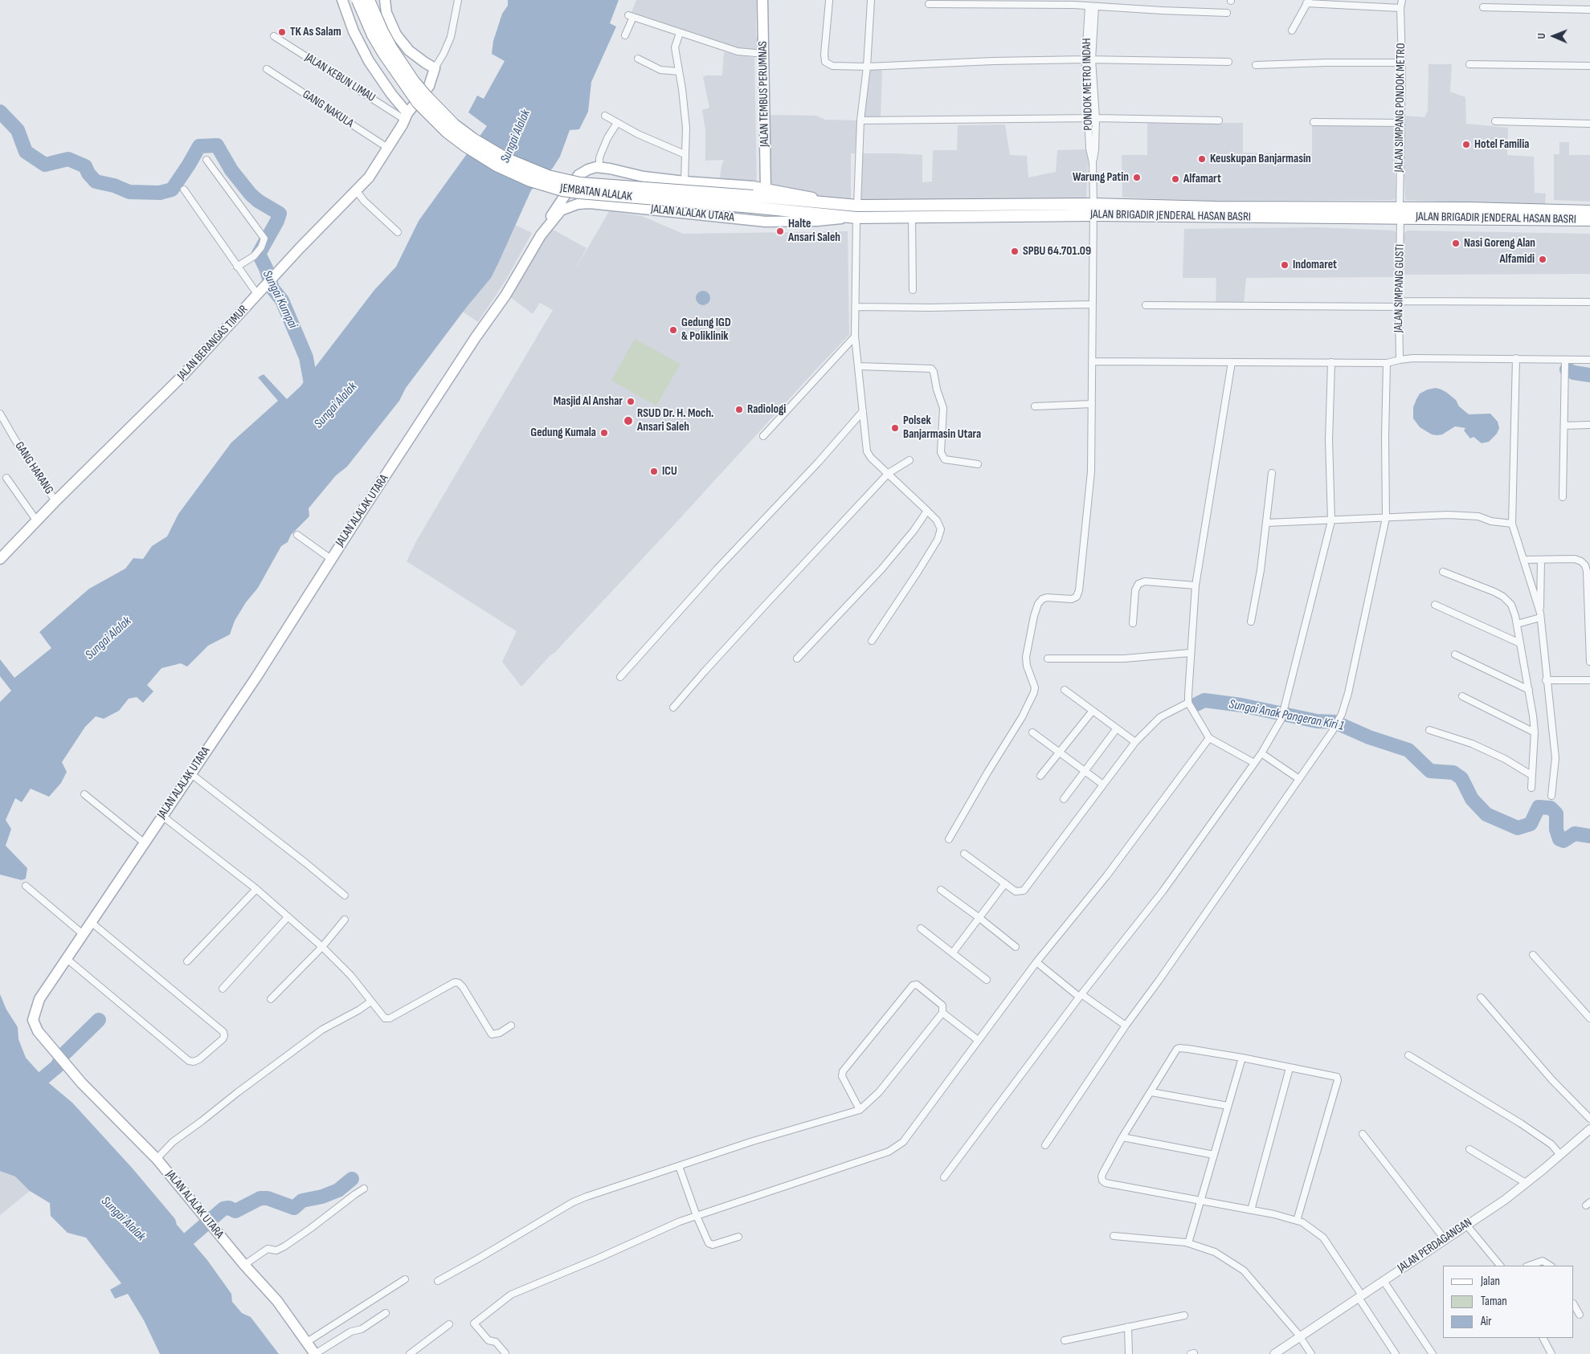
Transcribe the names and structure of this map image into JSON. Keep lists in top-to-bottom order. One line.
{"streets":{"highway":["JEMBATAN ALALAK","JALAN BRIGADIR JENDERAL HASAN BASRI"],"main road":["JALAN TEMBUS PERUMNAS","JALAN ALALAK UTARA","JALAN BERANGAS TIMUR"],"street":["JALAN KEBUN LIMAU","PONDOK METRO INDAH","JALAN SIMPANG PONDOK METRO","GANG NAKULA","JALAN SIMPANG GUSTI","GANG HARANG","JALAN PERDAGANGAN"]},"crossings":[["JALAN KEBUN LIMAU","JALAN BERANGAS TIMUR"],["PONDOK METRO INDAH","JALAN BRIGADIR JENDERAL HASAN BASRI"],["JALAN SIMPANG PONDOK METRO","JALAN BRIGADIR JENDERAL HASAN BASRI"],["JALAN SIMPANG PONDOK METRO","JALAN SIMPANG GUSTI"],["GANG NAKULA","JALAN BERANGAS TIMUR"],["JEMBATAN ALALAK","JALAN BRIGADIR JENDERAL HASAN BASRI"],["JALAN ALALAK UTARA","JALAN BRIGADIR JENDERAL HASAN BASRI"],["JALAN BRIGADIR JENDERAL HASAN BASRI","JALAN SIMPANG GUSTI"],["JALAN BERANGAS TIMUR","GANG HARANG"]],"water":["Sungai Alalak","Sungai Kumpai","Sungai Anak Pangeran Kiri 1"],"places":["TK As Salam","Hotel Familia","Keuskupan Banjarmasin","Warung Patin","Alfamart","Halte Ansari Saleh","Nasi Goreng Alan","SPBU 64.701.09","Alfamidi","Indomaret","Gedung IGD & Poliklinik","Masjid Al Anshar","Radiologi","RSUD Dr. H. Moch. Ansari Saleh","Polsek Banjarmasin Utara","Gedung Kumala","ICU"],"legend":["Jalan","Taman","Air"],"north":"left"}
